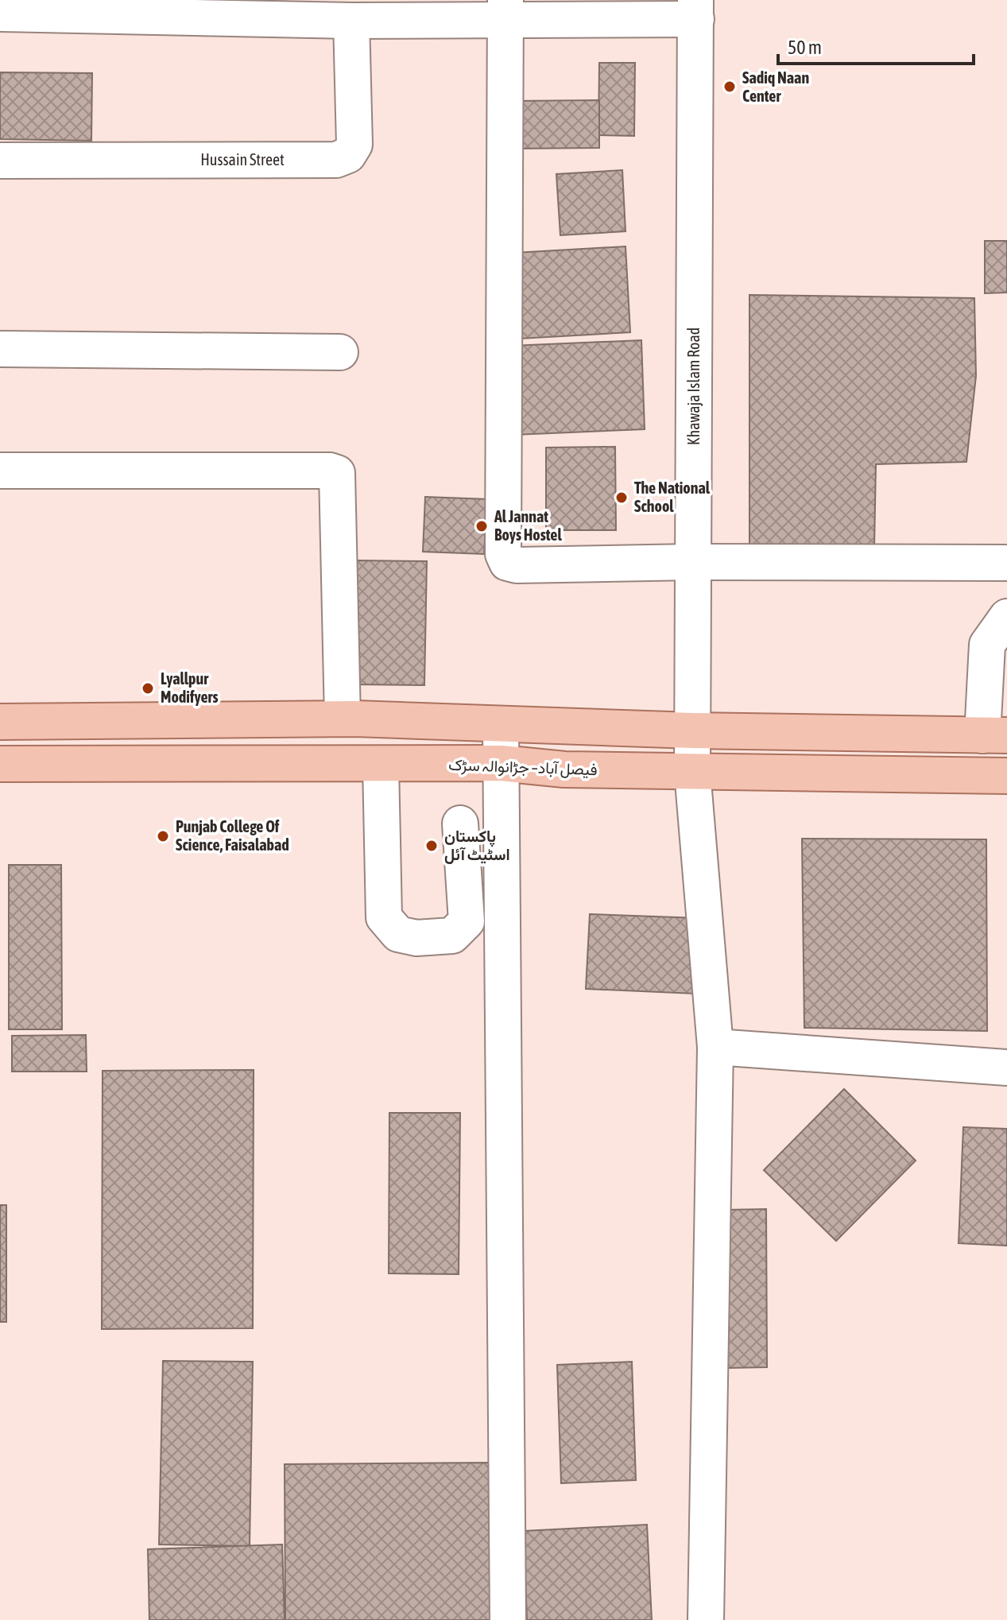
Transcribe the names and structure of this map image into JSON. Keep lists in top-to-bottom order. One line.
{"streets":{"main road":["فیصل آباد– جڑانوالہ سڑک"],"street":["Hussain Street","Khawaja Islam Road"]},"crossings":[["Khawaja Islam Road","فیصل آباد– جڑانوالہ سڑک"]],"places":["Sadiq Naan Center","The National School","Al Jannat Boys Hostel","Lyallpur Modifyers","Punjab College Of Science, Faisalabad","پاکستان اسٹیٹ آئل"],"scale_bar":"50 m"}
